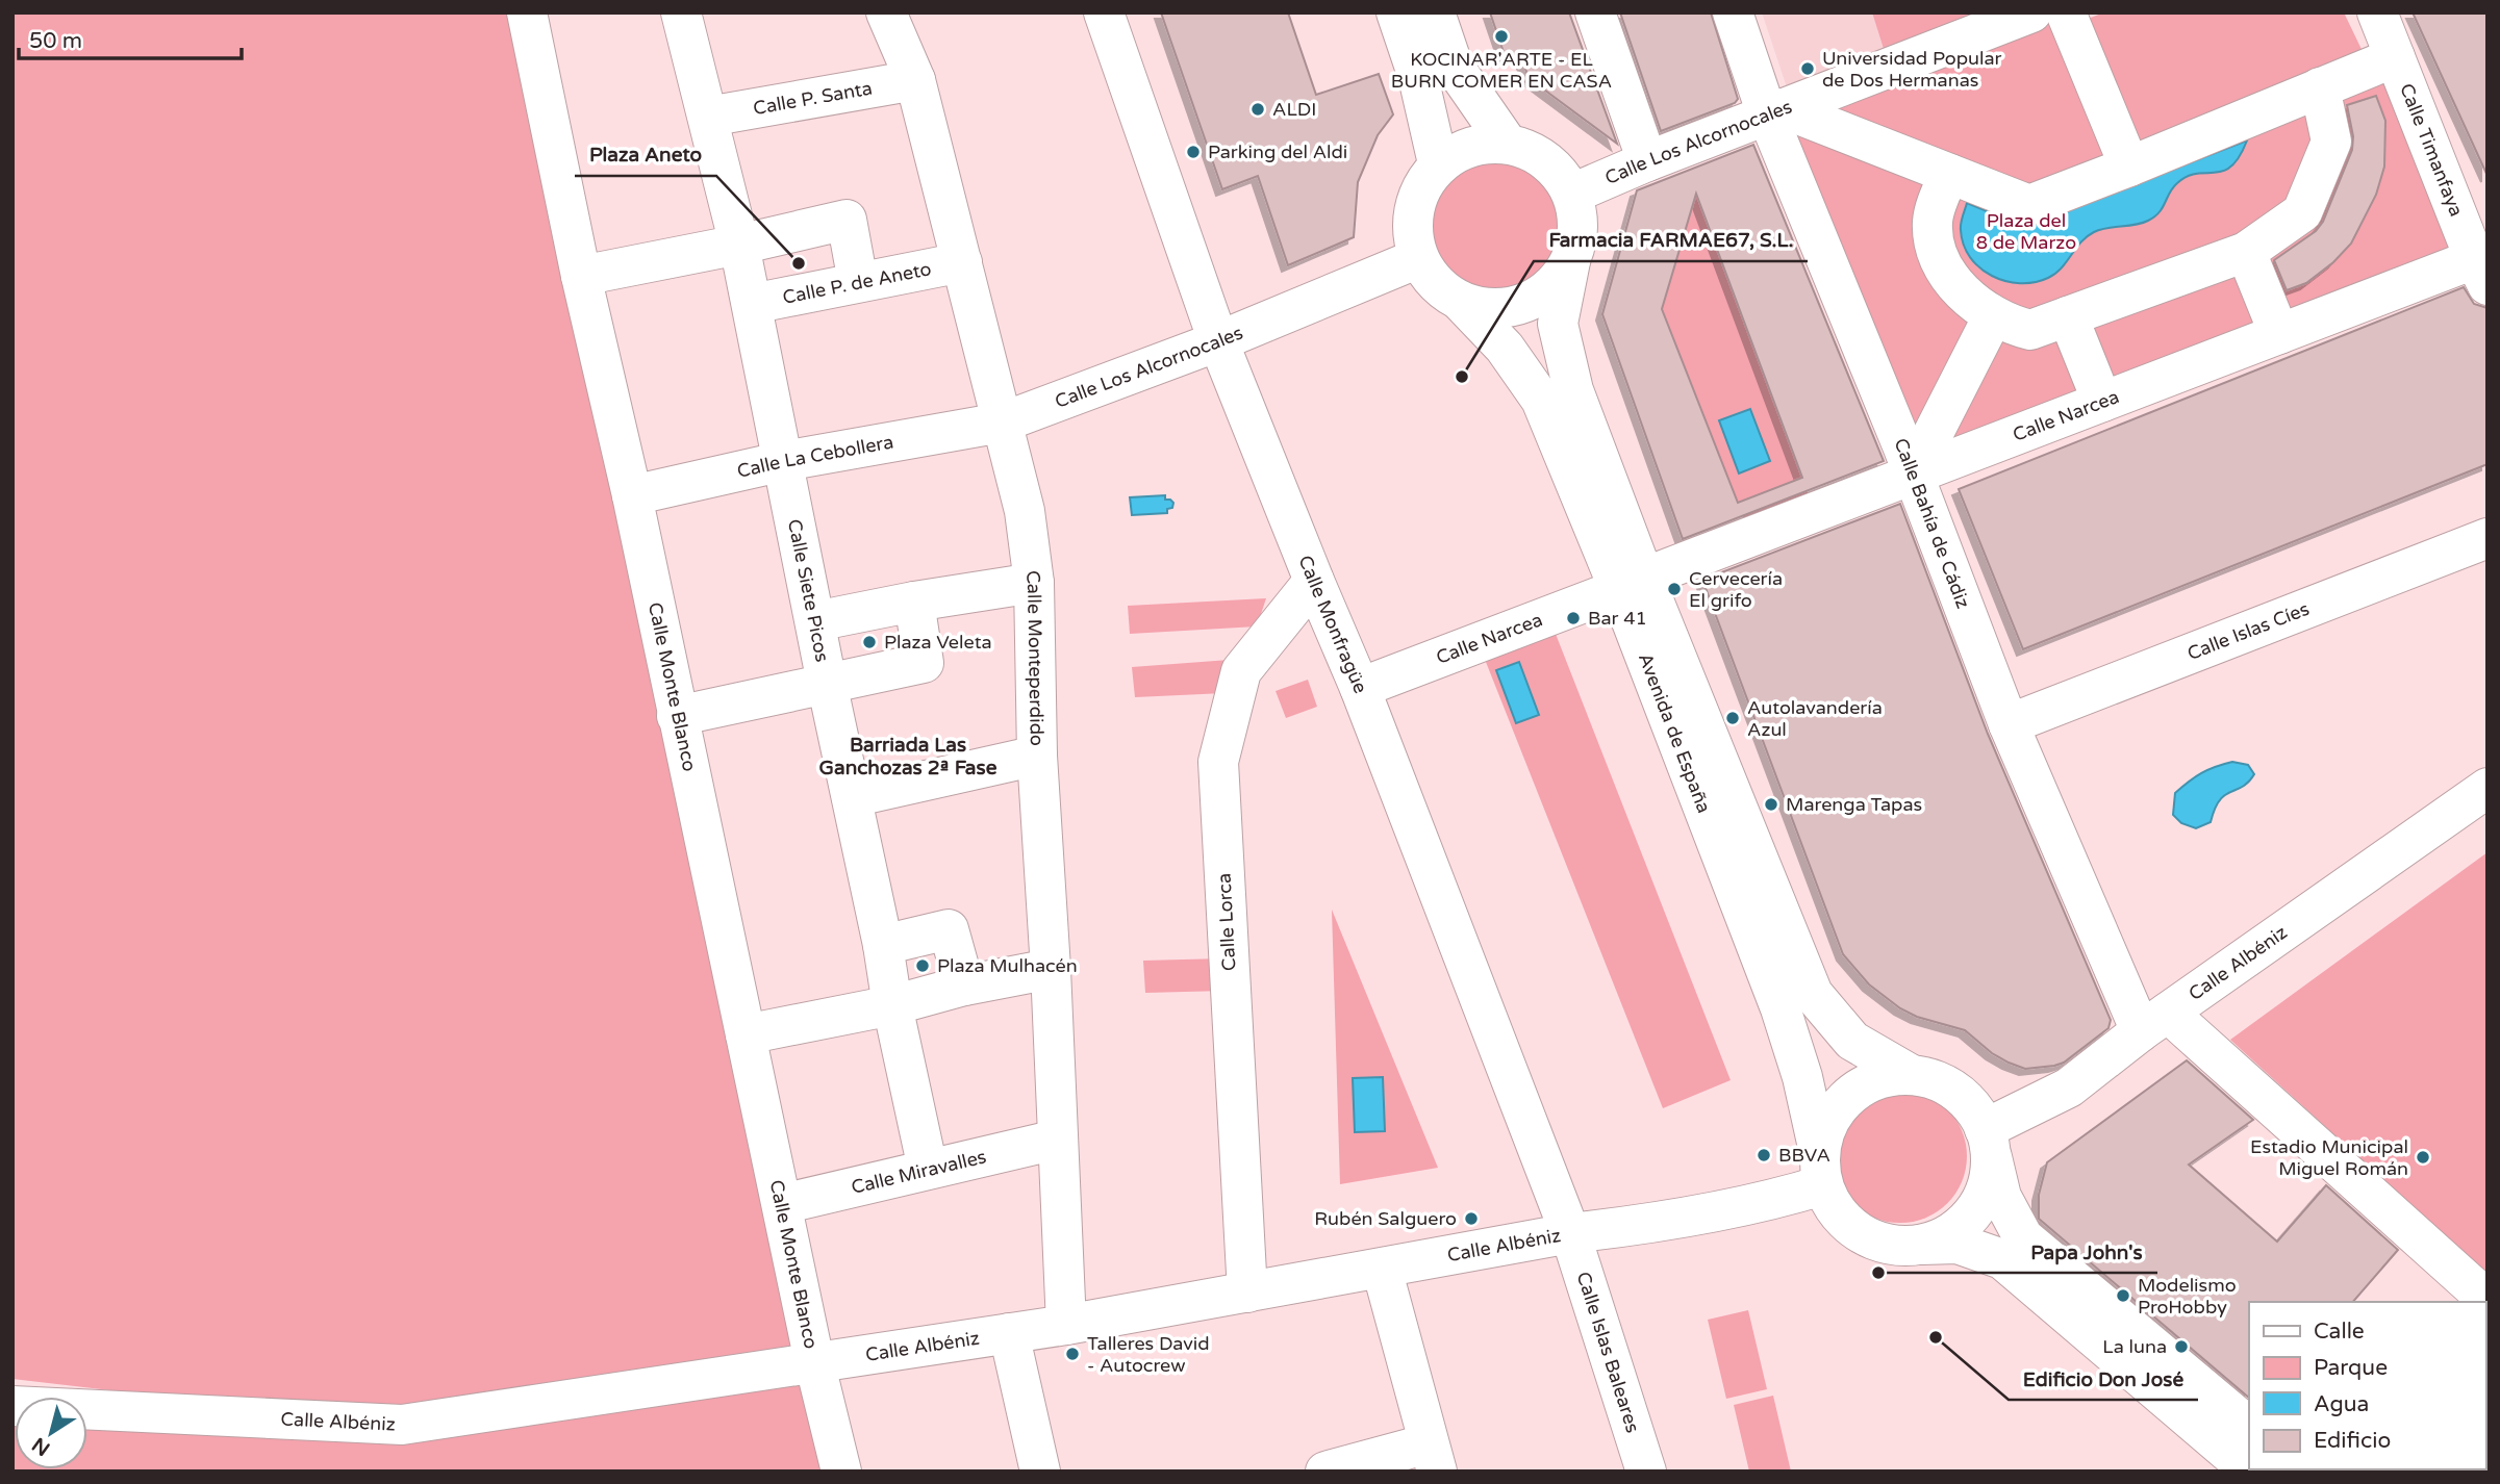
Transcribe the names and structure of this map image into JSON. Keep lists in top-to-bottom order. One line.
{"streets":{"street":["Calle P. Santa","Calle Los Alcornocales","Calle Timanfaya","Calle P. de Aneto","Calle Narcea","Calle La Cebollera","Calle Bahía de Cádiz","Calle Siete Picos","Calle Monfragüe","Calle Islas Cíes","Calle Monteperdido","Calle Monte Blanco","Avenida de España","Calle Lorca","Calle Albéniz","Calle Miravalles","Calle Islas Baleares"]},"crossings":[["Calle P. Santa","Calle Siete Picos"],["Calle P. Santa","Calle Monteperdido"],["Calle Los Alcornocales","Calle La Cebollera"],["Calle Los Alcornocales","Calle Bahía de Cádiz"],["Calle Los Alcornocales","Calle Monfragüe"],["Calle Los Alcornocales","Calle Monteperdido"],["Calle Los Alcornocales","Avenida de España"],["Calle Timanfaya","Calle Narcea"],["Calle P. de Aneto","Calle Siete Picos"],["Calle P. de Aneto","Calle Monteperdido"],["Calle Narcea","Calle Bahía de Cádiz"],["Calle Narcea","Calle Monfragüe"],["Calle Narcea","Avenida de España"],["Calle La Cebollera","Calle Siete Picos"],["Calle La Cebollera","Calle Monteperdido"],["Calle La Cebollera","Calle Monte Blanco"],["Calle Bahía de Cádiz","Calle Islas Cíes"],["Calle Bahía de Cádiz","Calle Albéniz"],["Calle Siete Picos","Calle Miravalles"],["Calle Monfragüe","Calle Lorca"],["Calle Monfragüe","Calle Albéniz"],["Calle Monfragüe","Calle Islas Baleares"],["Calle Monteperdido","Calle Albéniz"],["Calle Monteperdido","Calle Miravalles"],["Calle Monte Blanco","Calle Albéniz"],["Calle Monte Blanco","Calle Miravalles"],["Avenida de España","Calle Albéniz"],["Calle Lorca","Calle Albéniz"],["Calle Albéniz","Calle Islas Baleares"]],"districts":["Barriada Las Ganchozas 2ª Fase"],"parks":["Plaza del 8 de Marzo"],"places":["KOCINAR'ARTE - EL BURN COMER EN CASA","Universidad Popular de Dos Hermanas","ALDI","Parking del Aldi","Plaza Aneto","Farmacia FARMAE67, S.L.","Cervecería El grifo","Bar 41","Plaza Veleta","Autolavandería Azul","Marenga Tapas","Plaza Mulhacén","BBVA","Estadio Municipal Miguel Román","Rubén Salguero","Papa John's","Modelismo ProHobby","Edificio Don José","La luna","Talleres David - Autocrew"],"legend":["Calle","Parque","Agua","Edificio"],"scale_bar":"50 m","north":"bottom left"}
